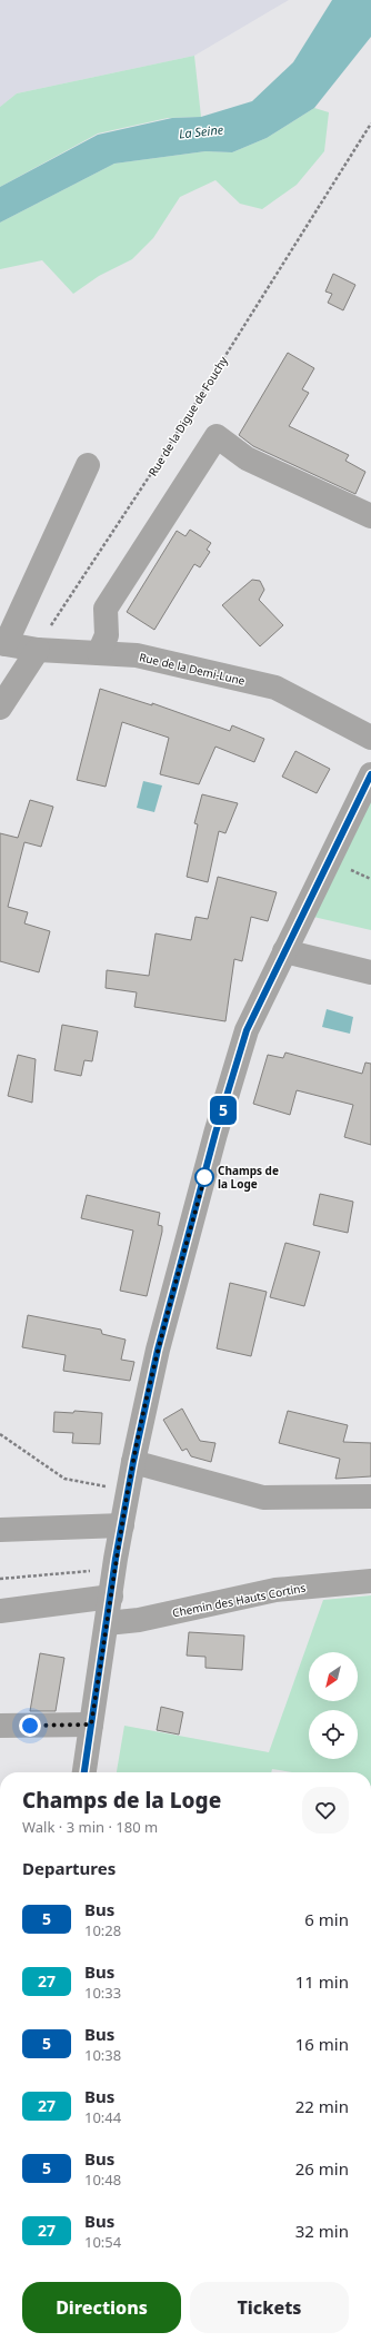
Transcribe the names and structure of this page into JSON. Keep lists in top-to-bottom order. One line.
{"streets":{"street":["Rue de la Demi-Lune","Chemin des Hauts Cortins"],"path":["Rue de la Digue de Fouchy"]},"crossings":[["Rue de la Digue de Fouchy","Rue de la Demi-Lune"]],"water":["La Seine"],"places":["Champs de la Loge"],"lines":["bus line 5"],"north":"bottom left","page":{"on_map":"5","heading":[["Champs de la Loge","Walk · 3 min · 180 m"],"Departures"],"list":[{"mark":"5","name":"Bus","note":"10:28","value":"6 min"},{"mark":"27","name":"Bus","note":"10:33","value":"11 min"},{"mark":"5","name":"Bus","note":"10:38","value":"16 min"},{"mark":"27","name":"Bus","note":"10:44","value":"22 min"},{"mark":"5","name":"Bus","note":"10:48","value":"26 min"},{"mark":"27","name":"Bus","note":"10:54","value":"32 min"}],"buttons":["Directions","Tickets"]}}
